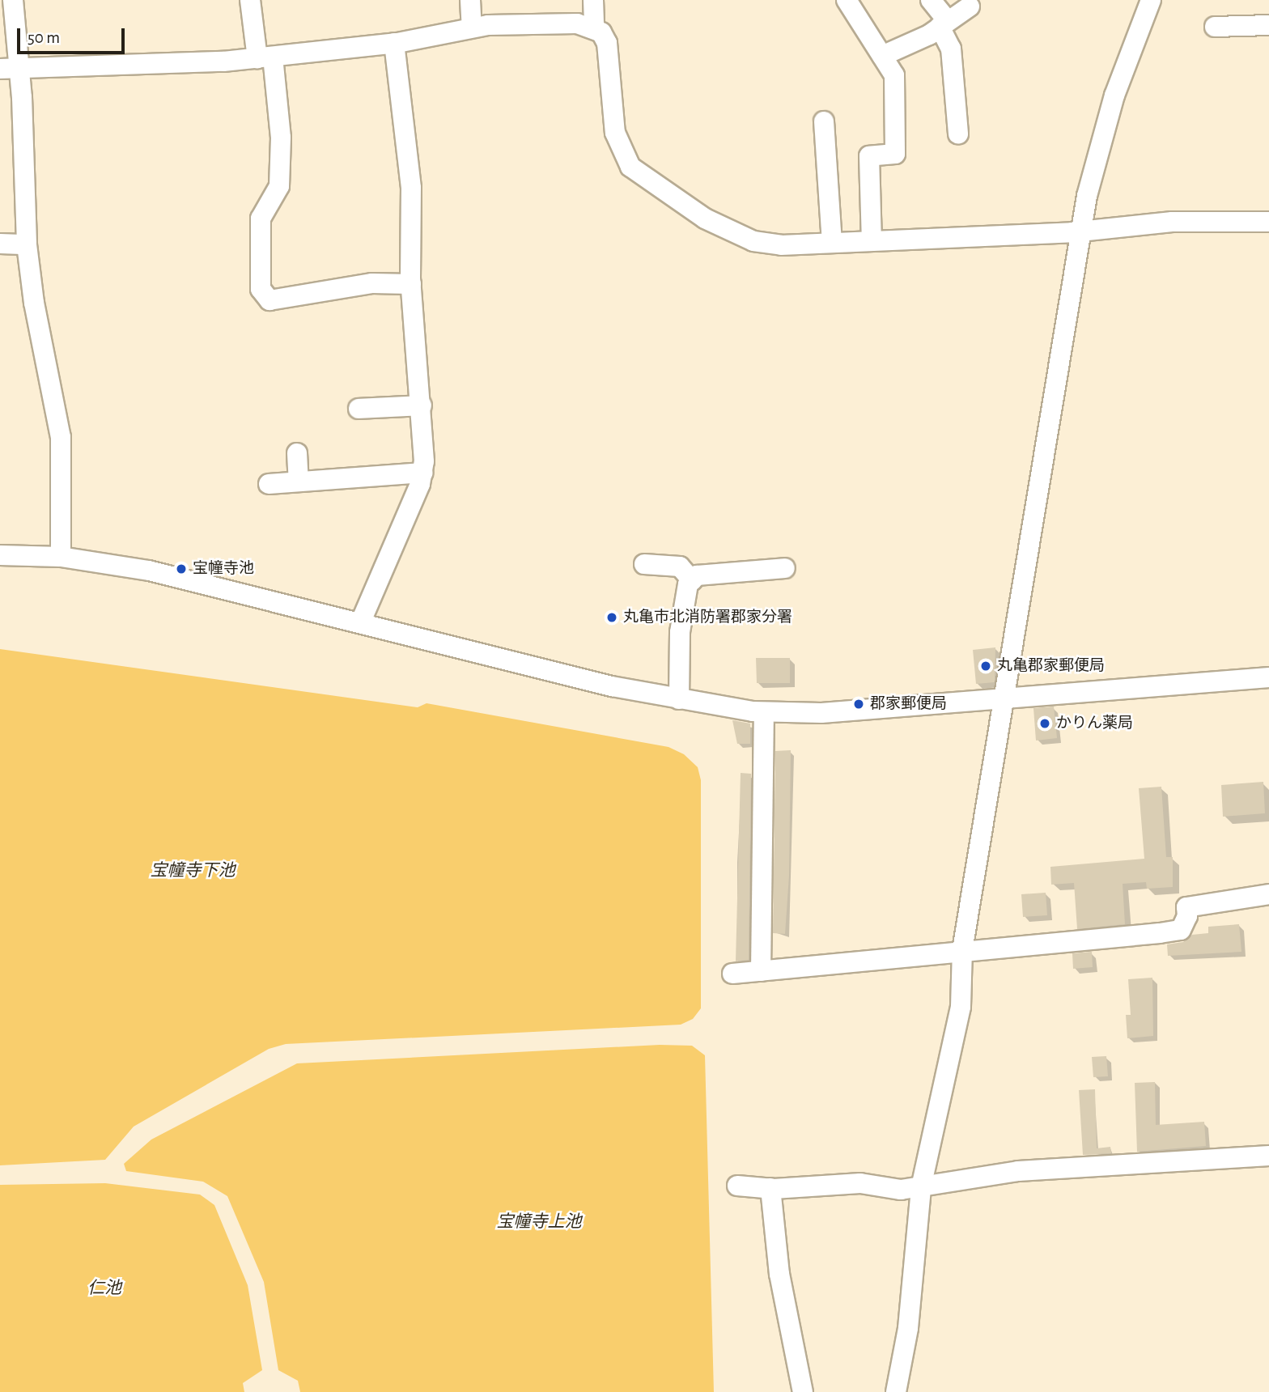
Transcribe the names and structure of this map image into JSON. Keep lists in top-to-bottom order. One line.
{"water":["宝幢寺下池","宝幢寺上池","仁池"],"places":["宝幢寺池","丸亀市北消防署郡家分署","丸亀郡家郵便局","郡家郵便局","かりん薬局"],"scale_bar":"50 m"}
